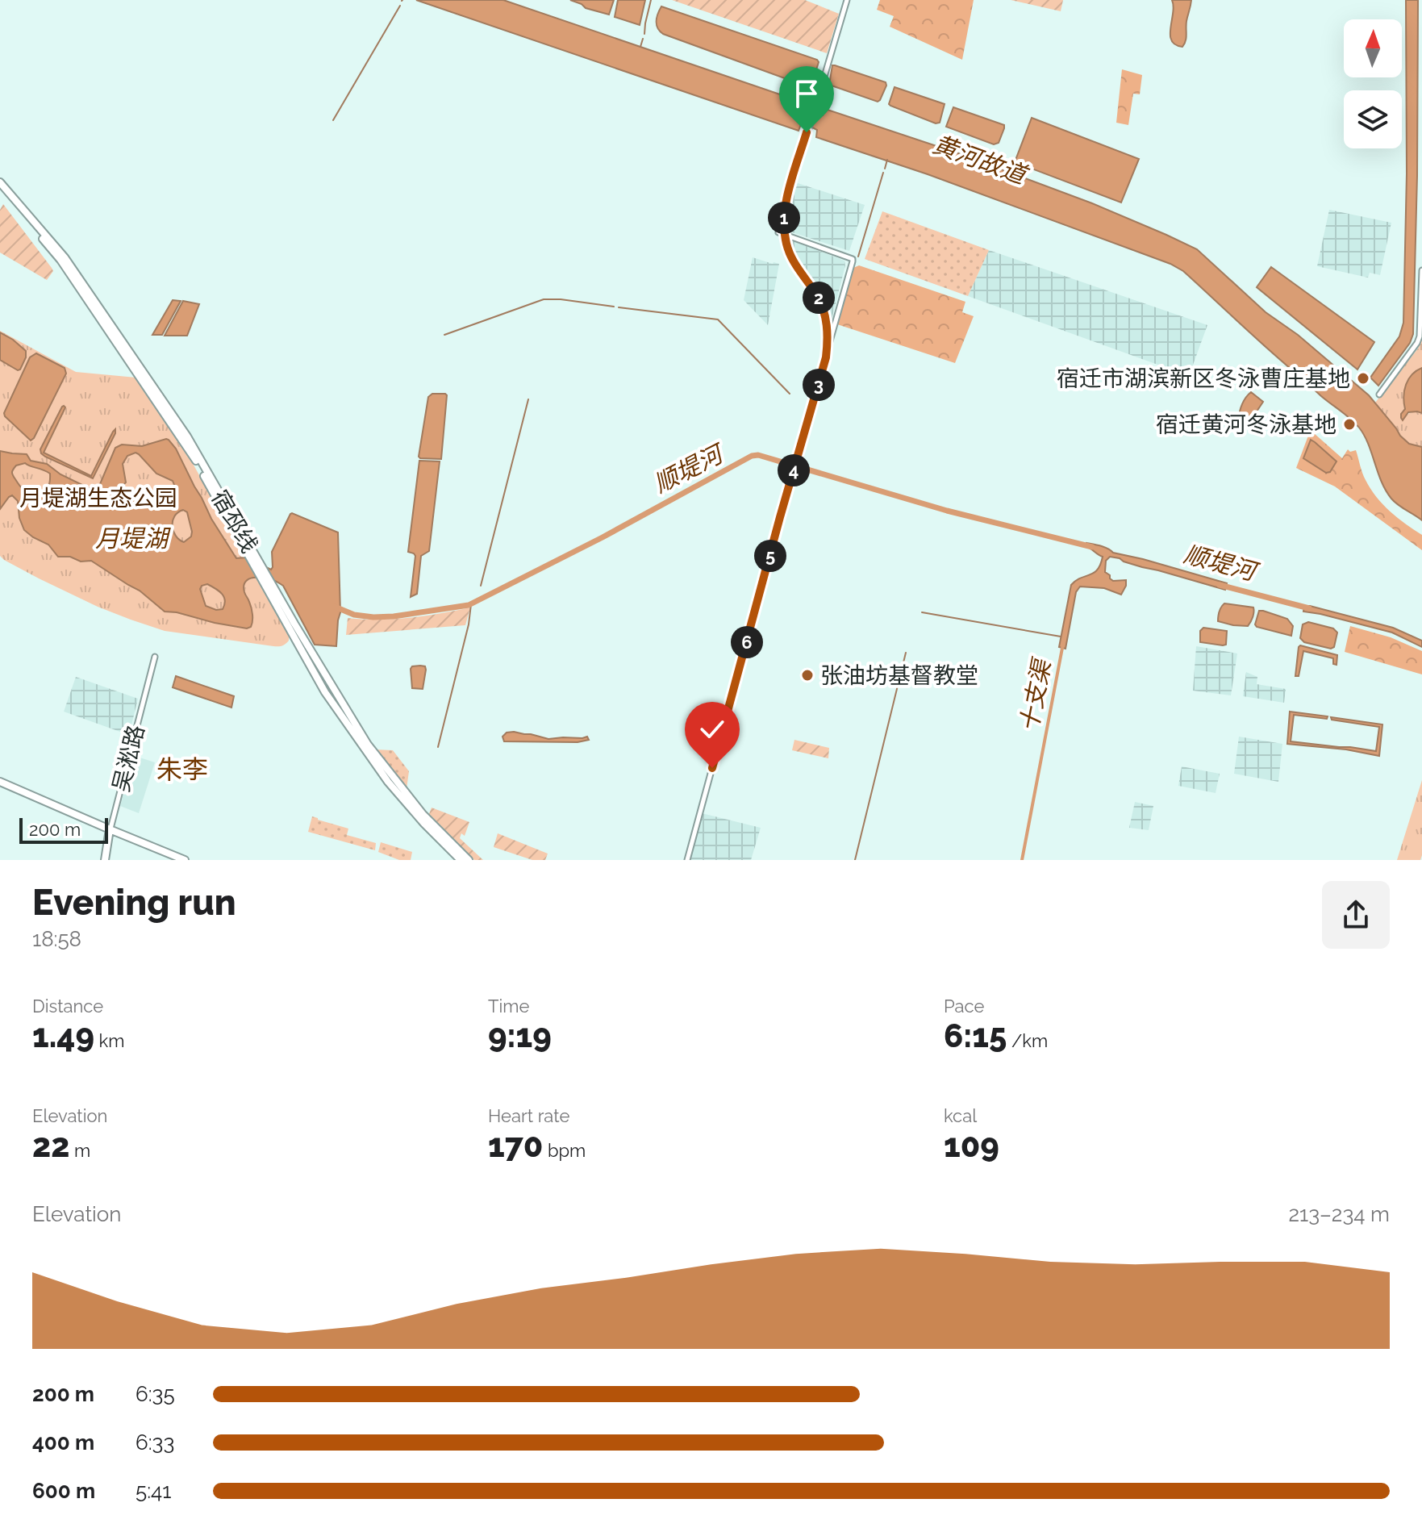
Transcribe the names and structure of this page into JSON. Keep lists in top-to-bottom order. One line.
{"streets":{"main road":["宿邳线","吴淞路"]},"districts":["朱李"],"water":["黄河故道","顺堤河","月堤湖","十支渠"],"parks":["月堤湖生态公园"],"places":["宿迁市湖滨新区冬泳曹庄基地","宿迁黄河冬泳基地","张油坊基督教堂"],"scale_bar":"200 m","north":"top","page":{"pins":["1","2","3","4","5","6"],"scale":"200 m","heading":["Evening run","18:58"],"stats":[["Distance","1.49 km"],["Time","9:19"],["Pace","6:15 /km"],["Elevation","22 m"],["Heart rate","170 bpm"],["kcal","109"]],"chart":["Elevation","213–234 m"],"list":[{"name":"200 m","note":"6:35"},{"name":"400 m","note":"6:33"},{"name":"600 m","note":"5:41"}]}}
